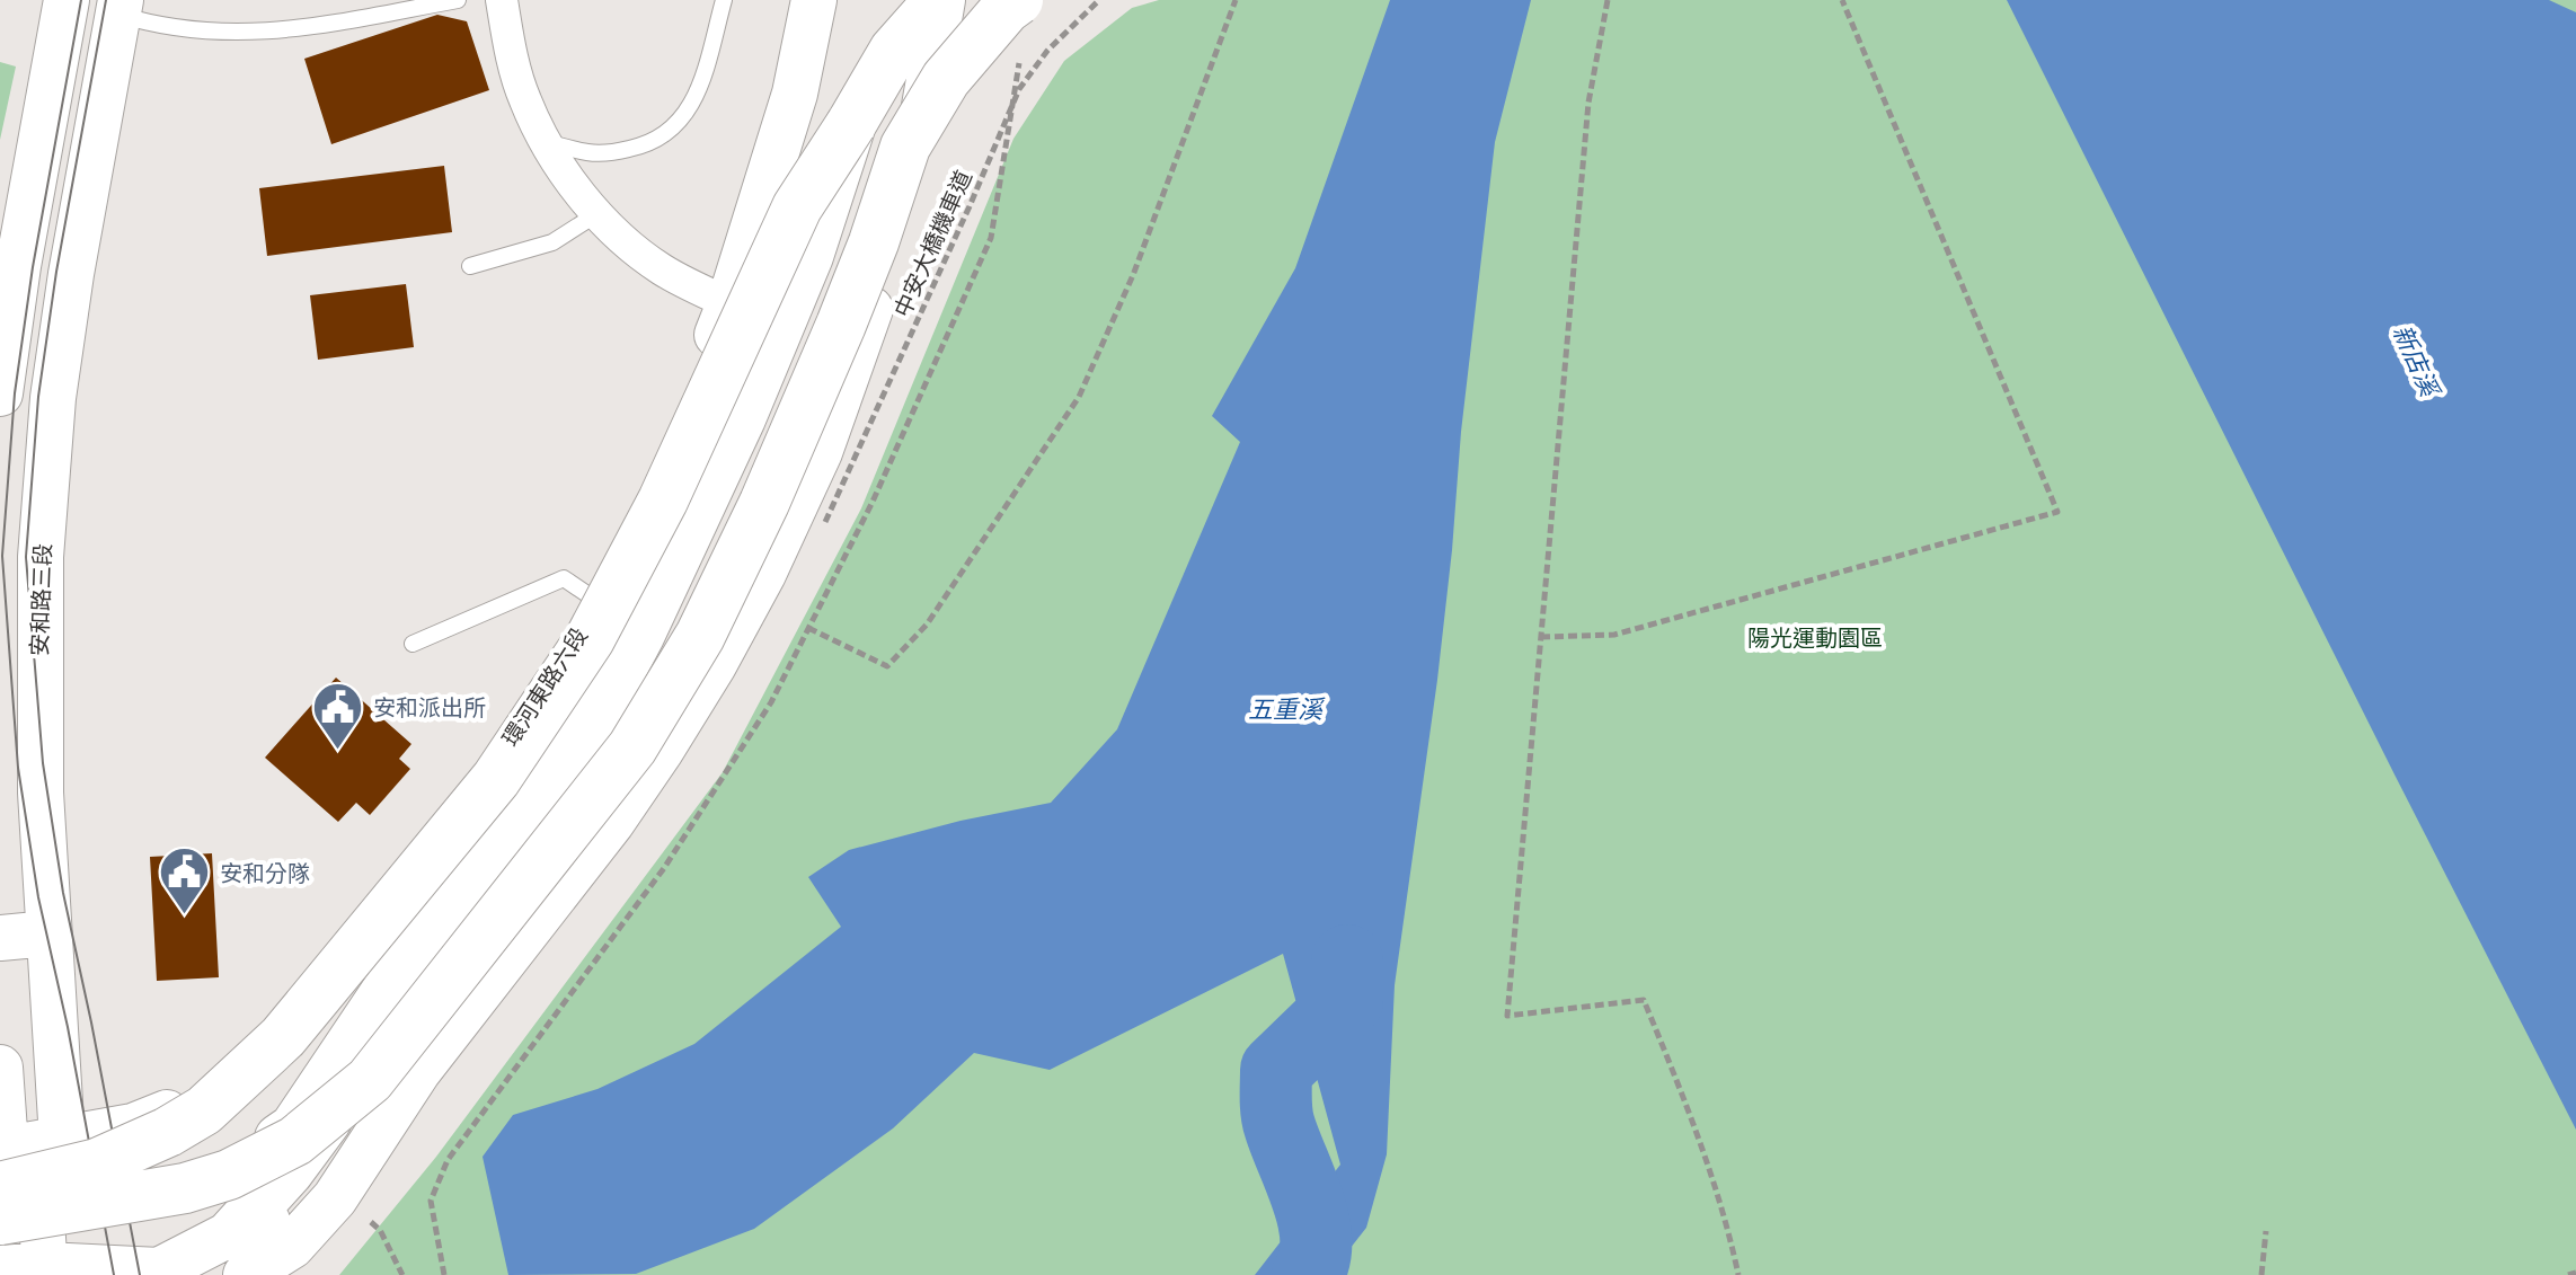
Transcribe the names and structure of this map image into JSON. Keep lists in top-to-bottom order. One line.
{"streets":{"main road":["安和路三段","環河東路六段"],"path":["中安大橋機車道"]},"crossings":[["安和路三段","環河東路六段"]],"water":["新店溪","五重溪"],"parks":["陽光運動園區"],"places":{"public building":["安和派出所","安和分隊"]}}
